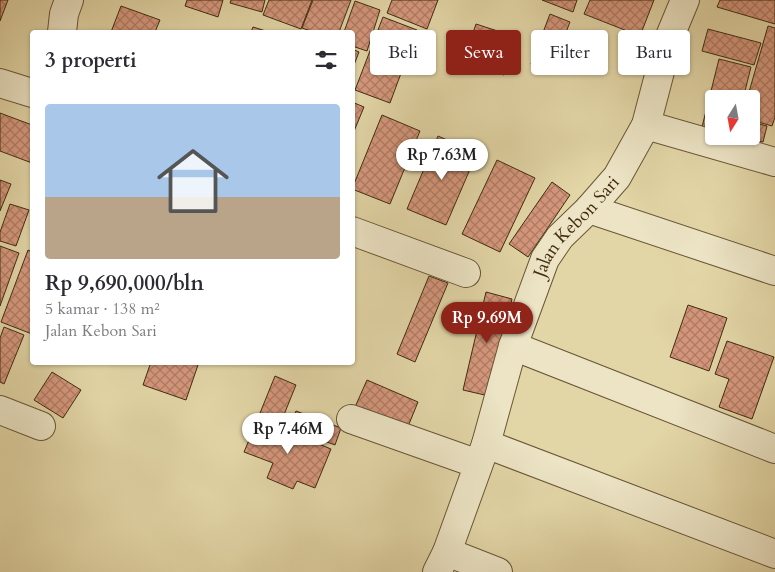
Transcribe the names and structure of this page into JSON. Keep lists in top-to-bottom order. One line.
{"streets":{"street":["Jalan Kebon Sari"]},"north":"bottom","page":{"chip":["Beli","Sewa","Filter","Baru"],"heading":"3 properti","list":[{"name":"Rp 9,690,000/bln","note":"5 kamar · 138 m² · Jalan Kebon Sari"}],"price":["Rp 7.63M","Rp 9.69M","Rp 7.46M"]}}
